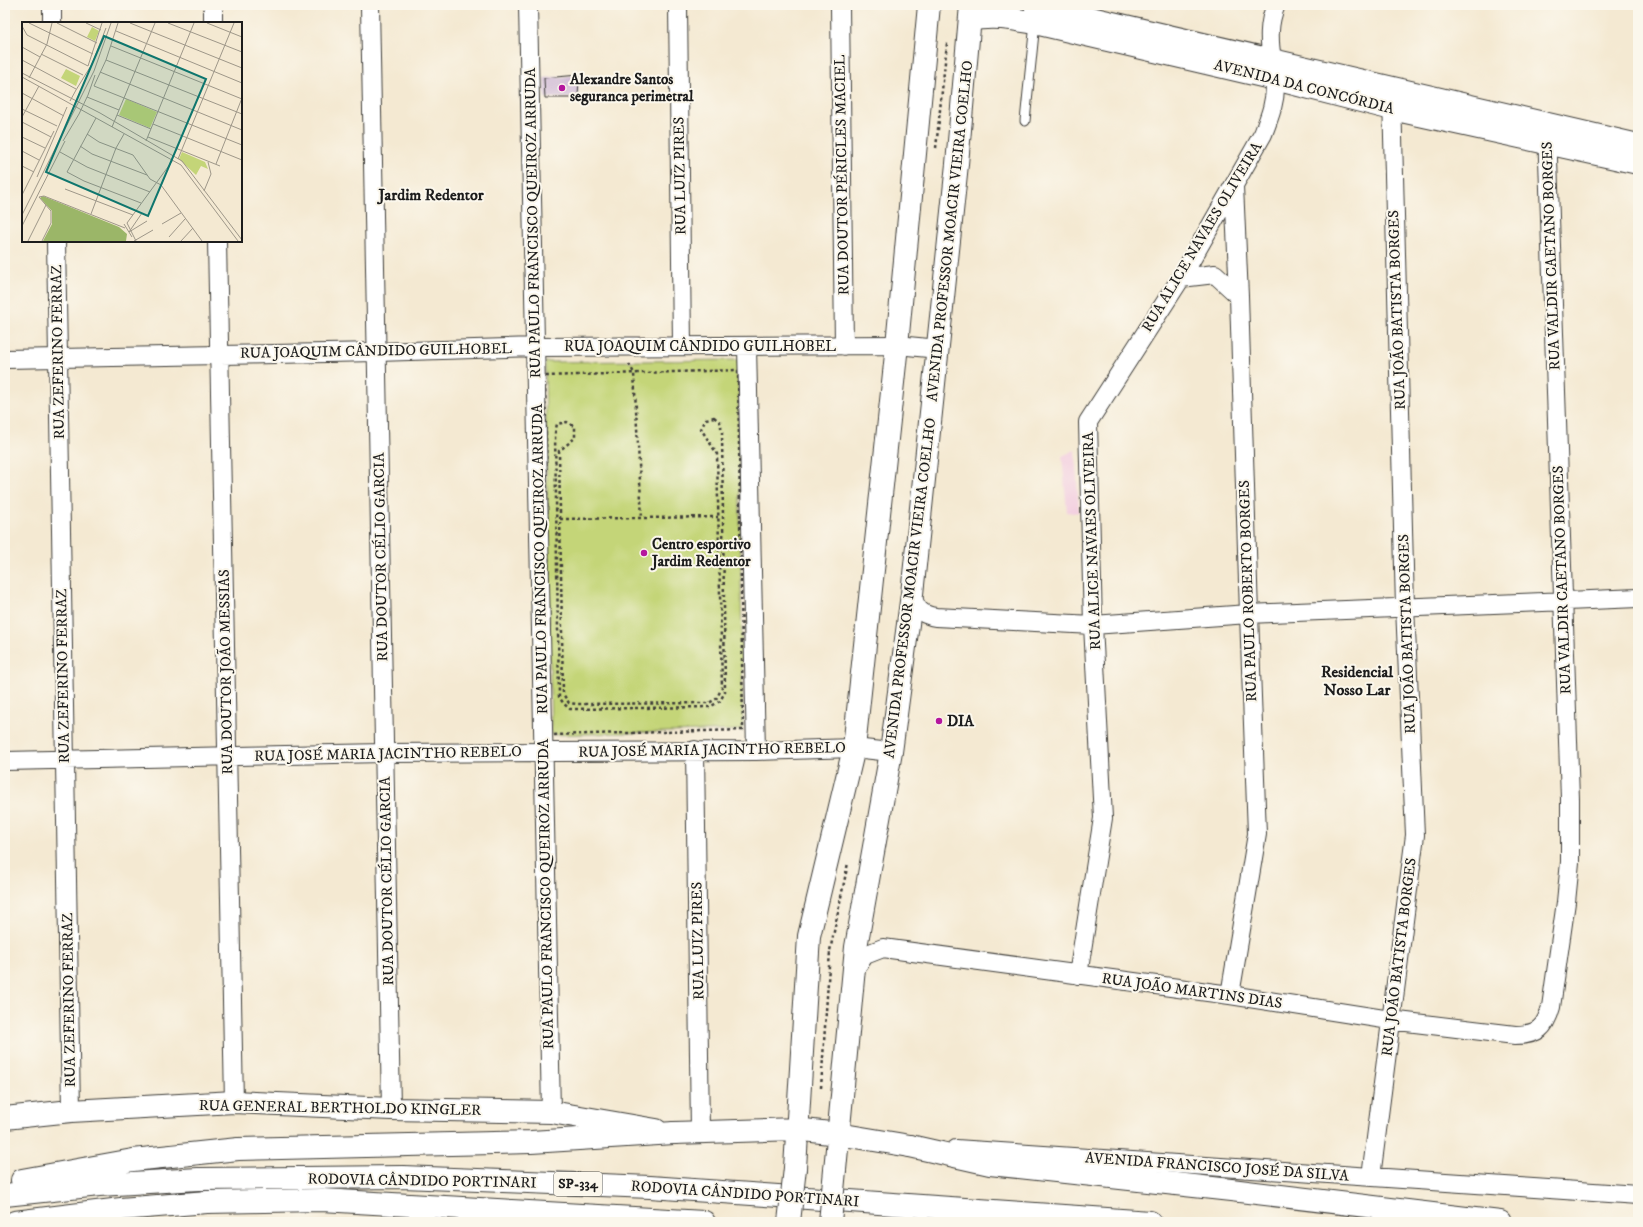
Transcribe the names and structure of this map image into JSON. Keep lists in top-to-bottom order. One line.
{"streets":{"main road":["AVENIDA DA CONCÓRDIA","AVENIDA PROFESSOR MOACIR VIEIRA COELHO","RUA GENERAL BERTHOLDO KINGLER","AVENIDA FRANCISCO JOSÉ DA SILVA","RODOVIA CÂNDIDO PORTINARI","SP-334"],"street":["RUA DOUTOR PÉRICLES MACIEL","RUA LUIZ PIRES","RUA PAULO FRANCISCO QUEIROZ ARRUDA","RUA ALICE NAVAES OLIVEIRA","RUA VALDIR CAETANO BORGES","RUA JOÃO BATISTA BORGES","RUA JOAQUIM CÂNDIDO GUILHOBEL","RUA ZEFERINO FERRAZ","RUA DOUTOR CÉLIO GARCIA","RUA PAULO ROBERTO BORGES","RUA DOUTOR JOÃO MESSIAS","RUA JOSÉ MARIA JACINTHO REBELO","RUA JOÃO MARTINS DIAS"]},"crossings":[["AVENIDA DA CONCÓRDIA","AVENIDA PROFESSOR MOACIR VIEIRA COELHO"],["AVENIDA DA CONCÓRDIA","RUA ALICE NAVAES OLIVEIRA"],["AVENIDA DA CONCÓRDIA","RUA VALDIR CAETANO BORGES"],["AVENIDA DA CONCÓRDIA","RUA JOÃO BATISTA BORGES"],["RUA DOUTOR PÉRICLES MACIEL","RUA JOAQUIM CÂNDIDO GUILHOBEL"],["RUA LUIZ PIRES","RUA JOAQUIM CÂNDIDO GUILHOBEL"],["RUA LUIZ PIRES","RUA JOSÉ MARIA JACINTHO REBELO"],["RUA LUIZ PIRES","AVENIDA FRANCISCO JOSÉ DA SILVA"],["RUA PAULO FRANCISCO QUEIROZ ARRUDA","RUA JOAQUIM CÂNDIDO GUILHOBEL"],["RUA PAULO FRANCISCO QUEIROZ ARRUDA","RUA JOSÉ MARIA JACINTHO REBELO"],["RUA PAULO FRANCISCO QUEIROZ ARRUDA","RUA GENERAL BERTHOLDO KINGLER"],["AVENIDA PROFESSOR MOACIR VIEIRA COELHO","RUA JOAQUIM CÂNDIDO GUILHOBEL"],["AVENIDA PROFESSOR MOACIR VIEIRA COELHO","RUA JOSÉ MARIA JACINTHO REBELO"],["AVENIDA PROFESSOR MOACIR VIEIRA COELHO","RUA JOÃO MARTINS DIAS"],["AVENIDA PROFESSOR MOACIR VIEIRA COELHO","AVENIDA FRANCISCO JOSÉ DA SILVA"],["RUA ALICE NAVAES OLIVEIRA","RUA PAULO ROBERTO BORGES"],["RUA ALICE NAVAES OLIVEIRA","RUA JOÃO MARTINS DIAS"],["RUA VALDIR CAETANO BORGES","RUA JOÃO MARTINS DIAS"],["RUA JOÃO BATISTA BORGES","RUA JOÃO MARTINS DIAS"],["RUA JOÃO BATISTA BORGES","AVENIDA FRANCISCO JOSÉ DA SILVA"],["RUA JOAQUIM CÂNDIDO GUILHOBEL","RUA ZEFERINO FERRAZ"],["RUA JOAQUIM CÂNDIDO GUILHOBEL","RUA DOUTOR CÉLIO GARCIA"],["RUA JOAQUIM CÂNDIDO GUILHOBEL","RUA DOUTOR JOÃO MESSIAS"],["RUA ZEFERINO FERRAZ","RUA JOSÉ MARIA JACINTHO REBELO"],["RUA ZEFERINO FERRAZ","RUA GENERAL BERTHOLDO KINGLER"],["RUA DOUTOR CÉLIO GARCIA","RUA JOSÉ MARIA JACINTHO REBELO"],["RUA DOUTOR CÉLIO GARCIA","RUA GENERAL BERTHOLDO KINGLER"],["RUA PAULO ROBERTO BORGES","RUA JOÃO MARTINS DIAS"],["RUA DOUTOR JOÃO MESSIAS","RUA JOSÉ MARIA JACINTHO REBELO"],["RUA DOUTOR JOÃO MESSIAS","RUA GENERAL BERTHOLDO KINGLER"],["RUA GENERAL BERTHOLDO KINGLER","AVENIDA FRANCISCO JOSÉ DA SILVA"]],"districts":["Jardim Redentor","Residencial Nosso Lar"],"places":["Alexandre Santos seguranca perimetral","Centro esportivo Jardim Redentor","DIA"]}
